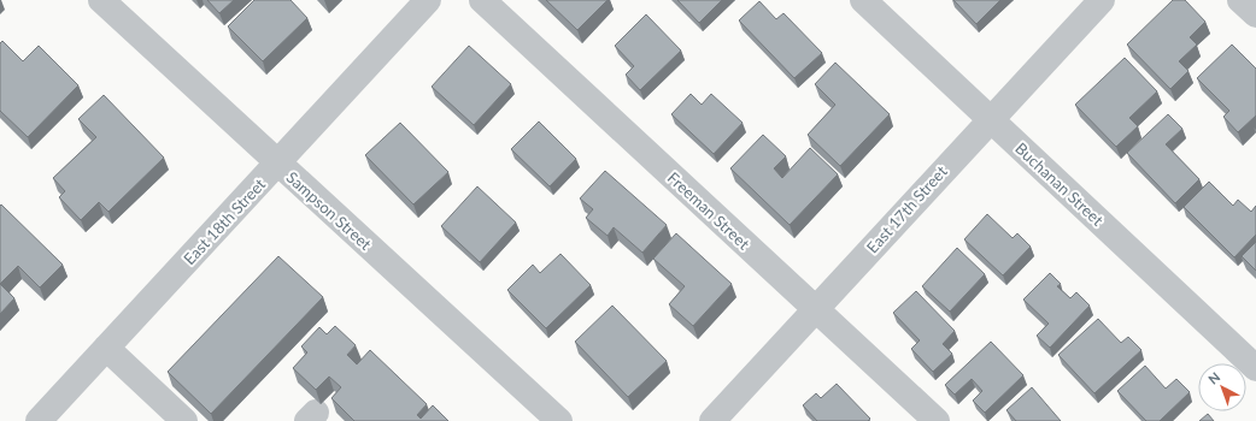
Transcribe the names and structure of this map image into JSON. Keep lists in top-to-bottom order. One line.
{"streets":{"street":["Buchanan Street","East 17th Street","Sampson Street","Freeman Street","East 18th Street"]},"crossings":[["Buchanan Street","East 17th Street"],["East 17th Street","Freeman Street"],["Sampson Street","East 18th Street"]],"north":"top left"}
